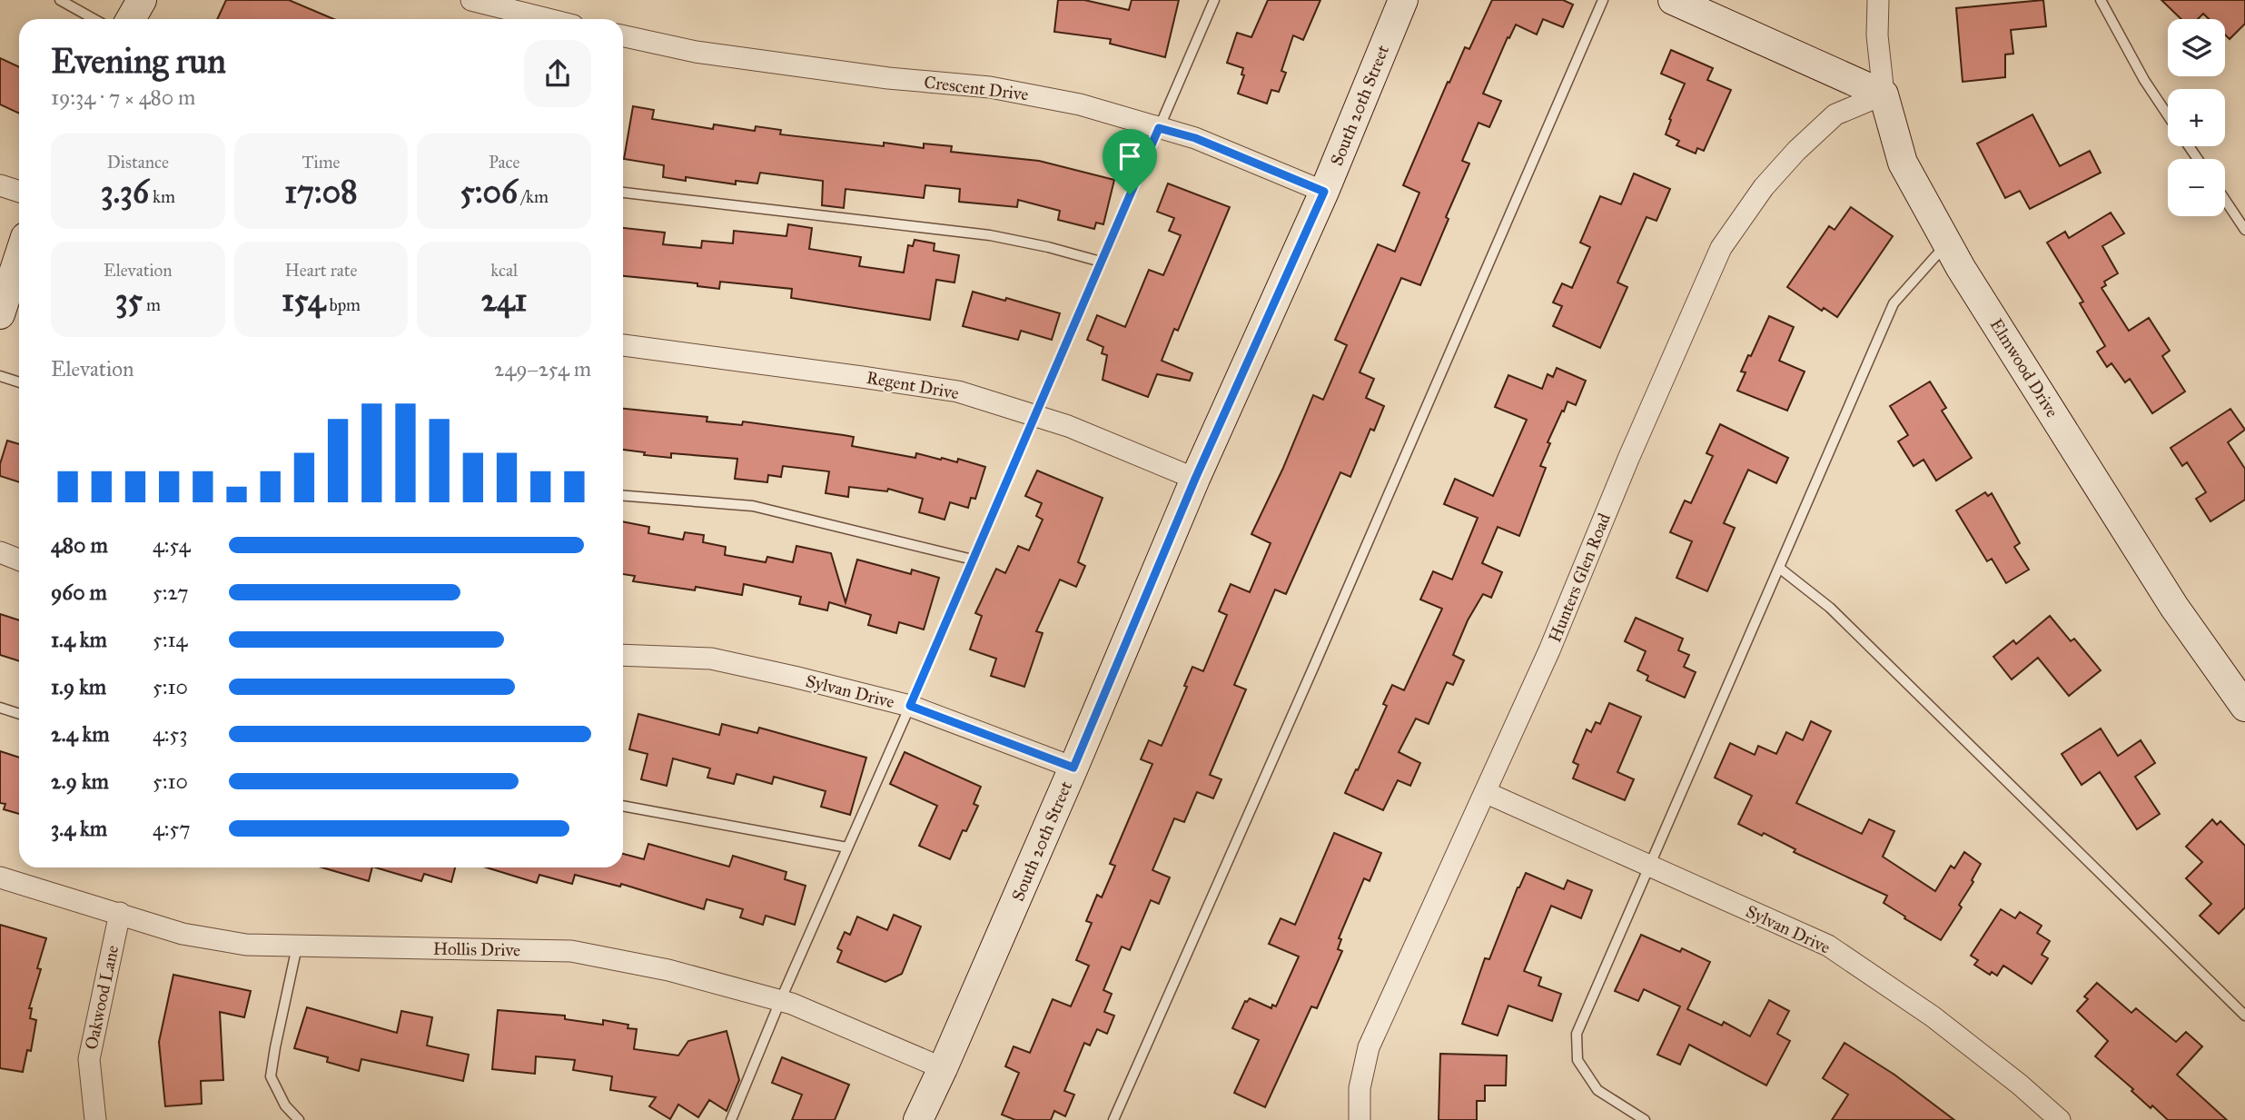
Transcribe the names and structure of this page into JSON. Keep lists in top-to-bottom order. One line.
{"streets":{"street":["Crescent Drive","South 20th Street","Elmwood Drive","Regent Drive","Hunters Glen Road","Sylvan Drive","Hollis Drive","Oakwood Lane"]},"crossings":[["Crescent Drive","South 20th Street"],["South 20th Street","Regent Drive"],["South 20th Street","Sylvan Drive"],["South 20th Street","Hollis Drive"],["Elmwood Drive","Hunters Glen Road"],["Hunters Glen Road","Sylvan Drive"],["Hollis Drive","Oakwood Lane"]],"page":{"map_buttons":["+","−"],"heading":["Evening run","19:34 · 7 × 480 m"],"stats":[["Distance","3.36 km"],["Time","17:08"],["Pace","5:06 /km"],["Elevation","35 m"],["Heart rate","154 bpm"],["kcal","241"]],"chart":["Elevation","249–254 m"],"list":[{"name":"480 m","note":"4:54"},{"name":"960 m","note":"5:27"},{"name":"1.4 km","note":"5:14"},{"name":"1.9 km","note":"5:10"},{"name":"2.4 km","note":"4:53"},{"name":"2.9 km","note":"5:10"},{"name":"3.4 km","note":"4:57"}]}}
